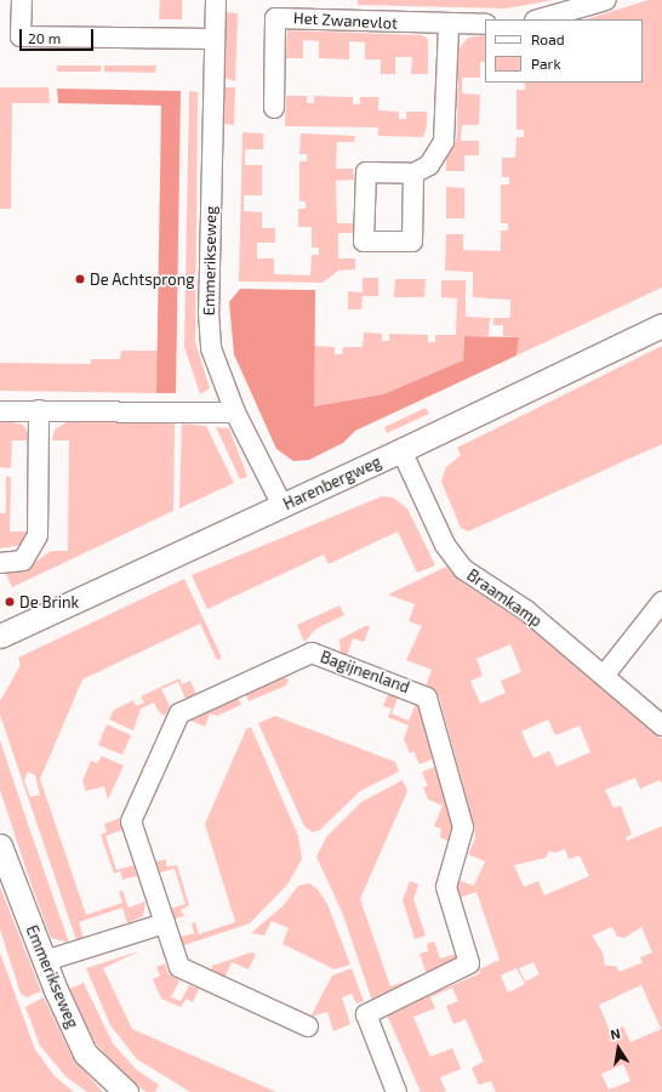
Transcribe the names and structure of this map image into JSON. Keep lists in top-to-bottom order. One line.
{"streets":{"street":["Het Zwanevlot","Emmerikseweg","Harenbergweg","Braamkamp","Bagijnenland"]},"crossings":[["Emmerikseweg","Harenbergweg"],["Harenbergweg","Braamkamp"]],"places":["De Achtsprong","De Brink"],"legend":["Road","Park"],"scale_bar":"20 m","north":"top"}
